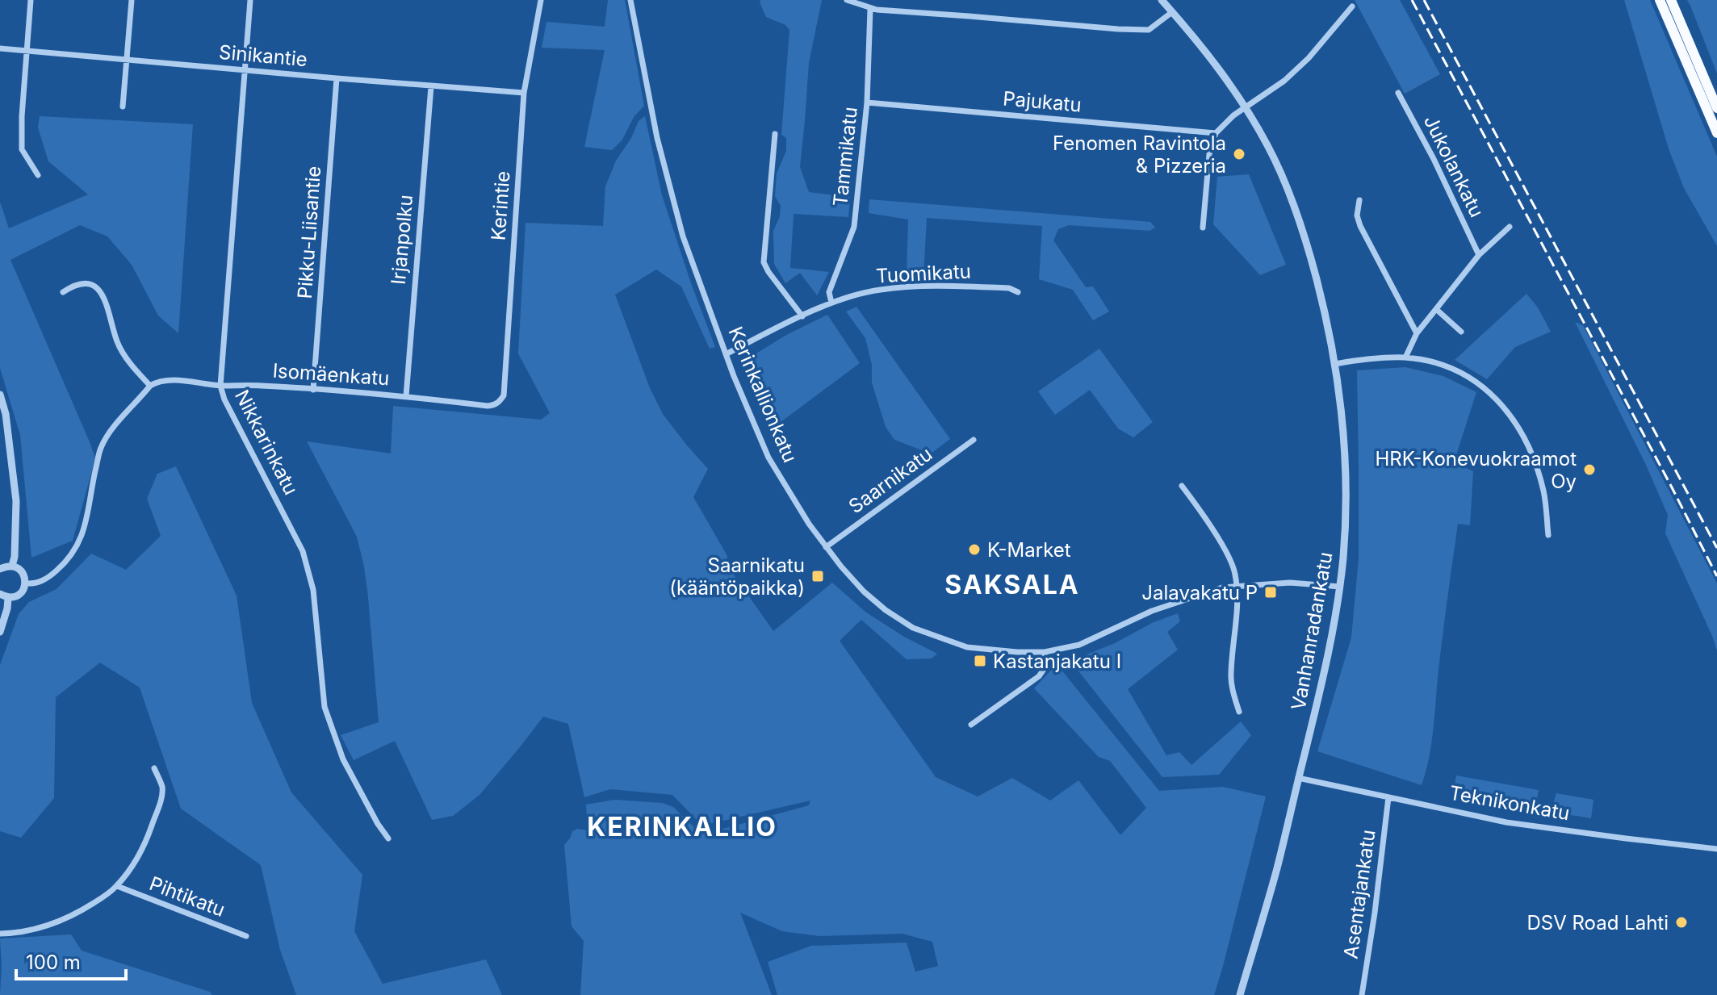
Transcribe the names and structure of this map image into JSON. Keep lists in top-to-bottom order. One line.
{"streets":{"street":["Sinikantie","Pajukatu","Tammikatu","Jukolankatu","Kerintie","Pikku-Liisantie","Irjanpolku","Tuomikatu","Isomäenkatu","Kerinkallionkatu","Nikkarinkatu","Saarnikatu","Vanhanradankatu","Teknikonkatu","Asentajankatu","Pihtikatu"]},"crossings":[["Sinikantie","Kerintie"],["Sinikantie","Pikku-Liisantie"],["Sinikantie","Irjanpolku"],["Sinikantie","Nikkarinkatu"],["Pajukatu","Tammikatu"],["Tammikatu","Tuomikatu"],["Kerintie","Isomäenkatu"],["Pikku-Liisantie","Isomäenkatu"],["Irjanpolku","Isomäenkatu"],["Tuomikatu","Kerinkallionkatu"],["Isomäenkatu","Nikkarinkatu"],["Kerinkallionkatu","Saarnikatu"],["Kerinkallionkatu","Vanhanradankatu"],["Vanhanradankatu","Teknikonkatu"],["Teknikonkatu","Asentajankatu"]],"districts":["SAKSALA","KERINKALLIO"],"places":{"other":["Fenomen Ravintola & Pizzeria","HRK-Konevuokraamot Oy","K-Market","DSV Road Lahti"],"transit":["Saarnikatu (kääntöpaikka)","Jalavakatu P","Kastanjakatu I"]},"scale_bar":"100 m"}
